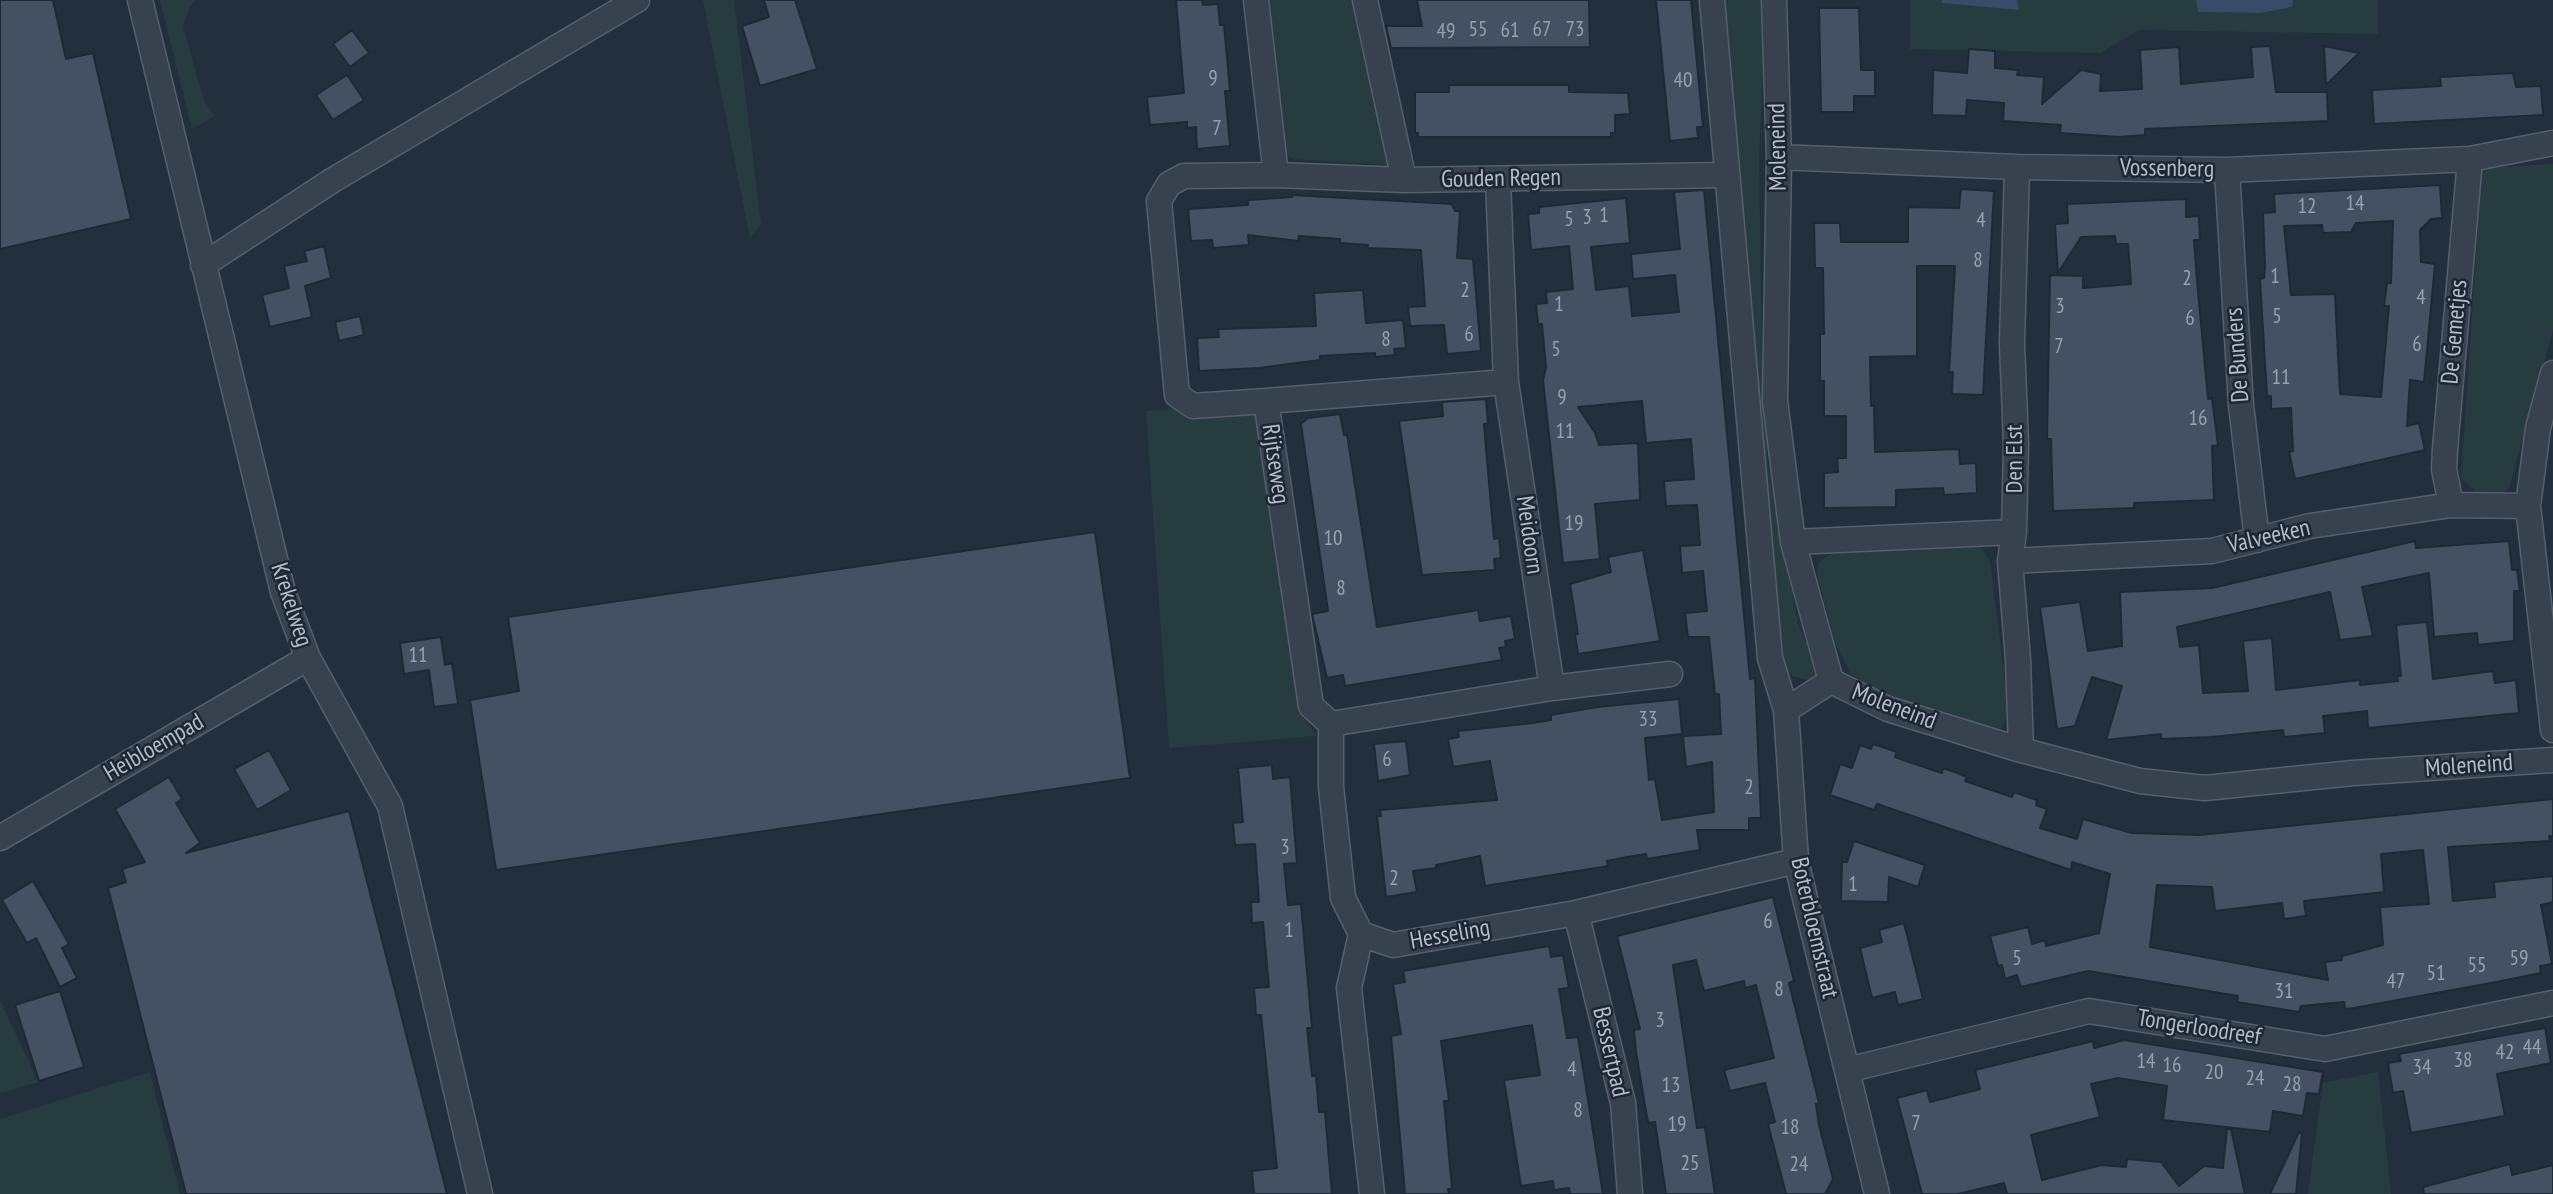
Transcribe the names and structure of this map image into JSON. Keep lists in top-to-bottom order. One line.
{"streets":{"street":["Moleneind","Vossenberg","Gouden Regen","De Gemetjes","De Bunders","Den Elst","Rijtseweg","Meidoorn","Valveeken","Krekelweg","Heibloempad","Boterbloemstraat","Hesseling","Tongerloodreef","Bessertpad"]},"crossings":[["Moleneind","Vossenberg"],["Moleneind","Gouden Regen"],["Moleneind","Den Elst"],["Moleneind","Boterbloemstraat"],["Vossenberg","De Gemetjes"],["Vossenberg","De Bunders"],["Vossenberg","Den Elst"],["Gouden Regen","Rijtseweg"],["Gouden Regen","Meidoorn"],["De Gemetjes","Valveeken"],["De Bunders","Valveeken"],["Den Elst","Valveeken"],["Krekelweg","Heibloempad"],["Boterbloemstraat","Hesseling"],["Boterbloemstraat","Tongerloodreef"],["Hesseling","Bessertpad"]],"house_numbers":["55","67","73","61","49","9","40","7","14","12","1","3","5","4","8","1","2","2","4","1","3","5","6","6","8","6","7","5","11","9","16","11","19","10","8","11","33","6","2","3","2","1","6","1","5","59","55","51","47","8","31","3","44","42","38","14","16","34","4","20","24","28","13","8","7","19","18","25","24"]}
